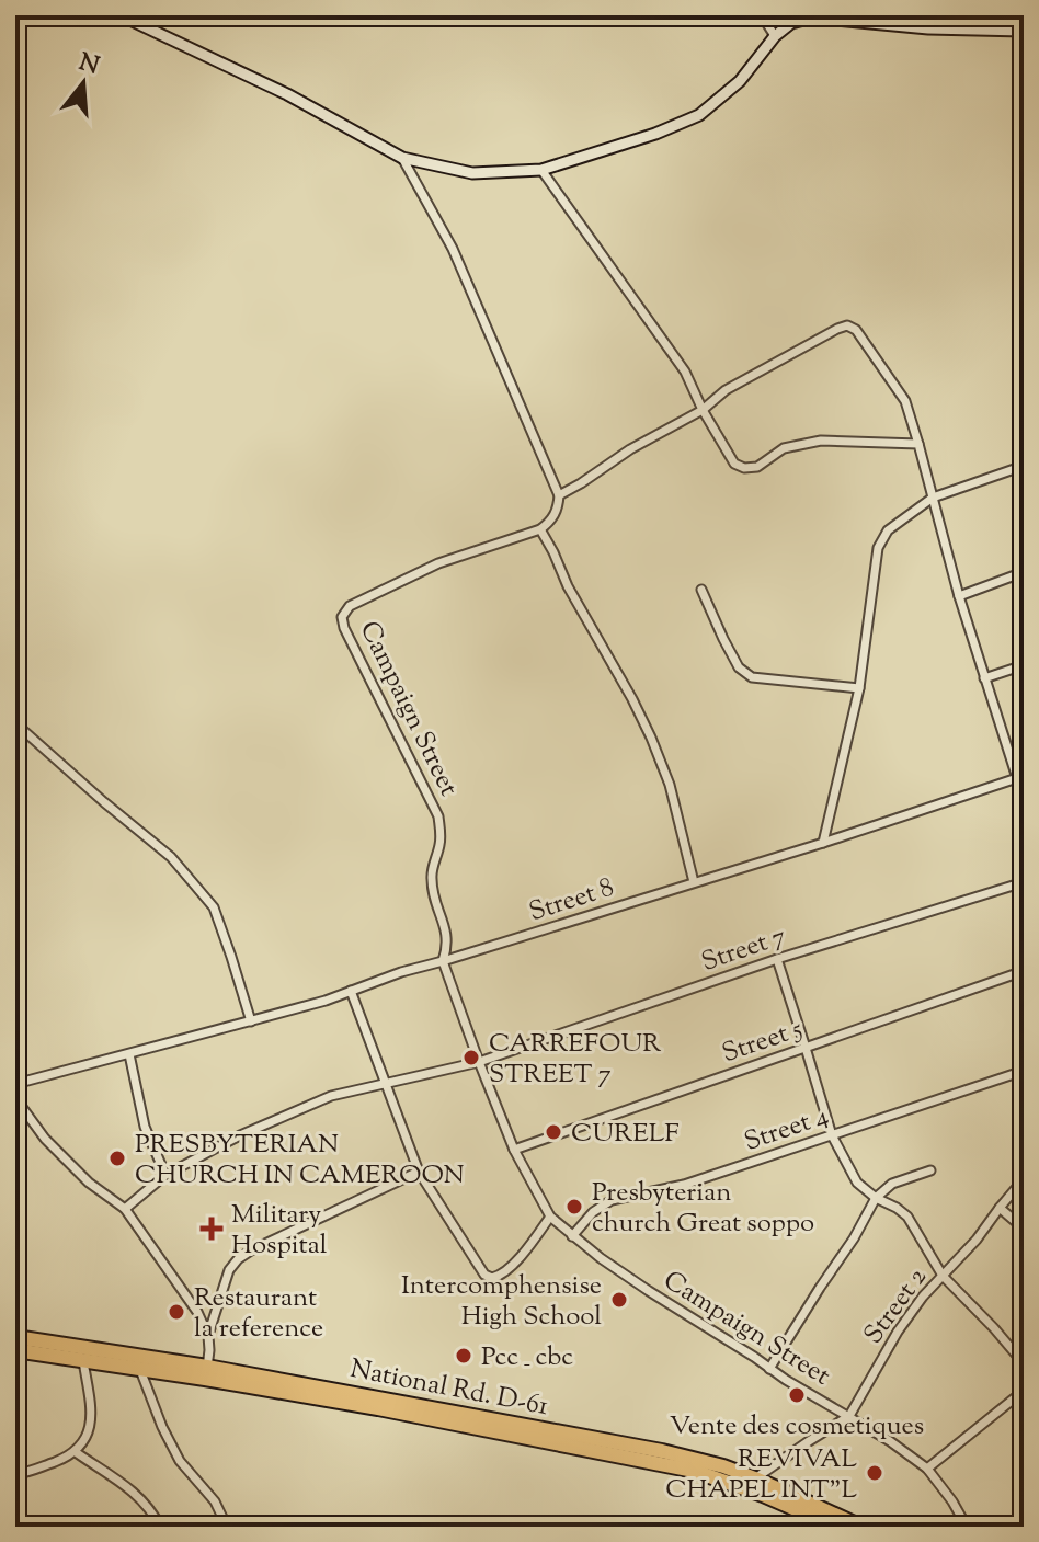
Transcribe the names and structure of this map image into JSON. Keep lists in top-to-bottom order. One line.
{"streets":{"highway":["National Rd. D-61"],"street":["Campaign Street","Street 8","Street 7","Street 5","Street 4","Street 2"]},"crossings":[["Campaign Street","Street 8"],["Campaign Street","Street 7"],["Campaign Street","Street 5"],["Campaign Street","Street 4"],["Campaign Street","Street 2"],["Street 2","National Rd. D-61"]],"places":{"other":["CARREFOUR STREET 7","CURELF","PRESBYTERIAN CHURCH IN CAMEROON","Presbyterian church Great soppo","Intercomphensise High School","Restaurant la reference","Pcc _ cbc","Vente des cosmetiques","REVIVAL CHAPEL INT\"L"],"health":["Military Hospital"]},"north":"top"}
